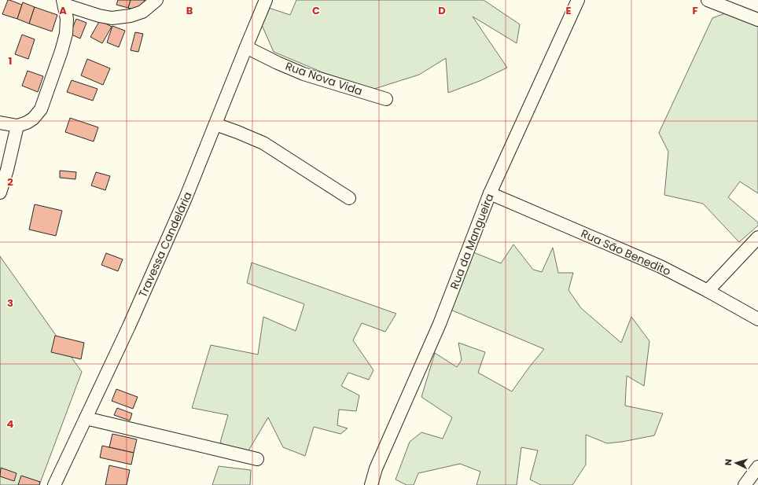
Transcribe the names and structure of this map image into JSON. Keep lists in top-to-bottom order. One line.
{"streets":{"street":["Rua Nova Vida","Rua da Mangueira","Travessa Candelária","Rua São Benedito"]},"crossings":[["Rua Nova Vida","Travessa Candelária"],["Rua da Mangueira","Rua São Benedito"]],"north":"left","grid":{"columns":["A","B","C","D","E","F"],"rows":["1","2","3","4"]}}
